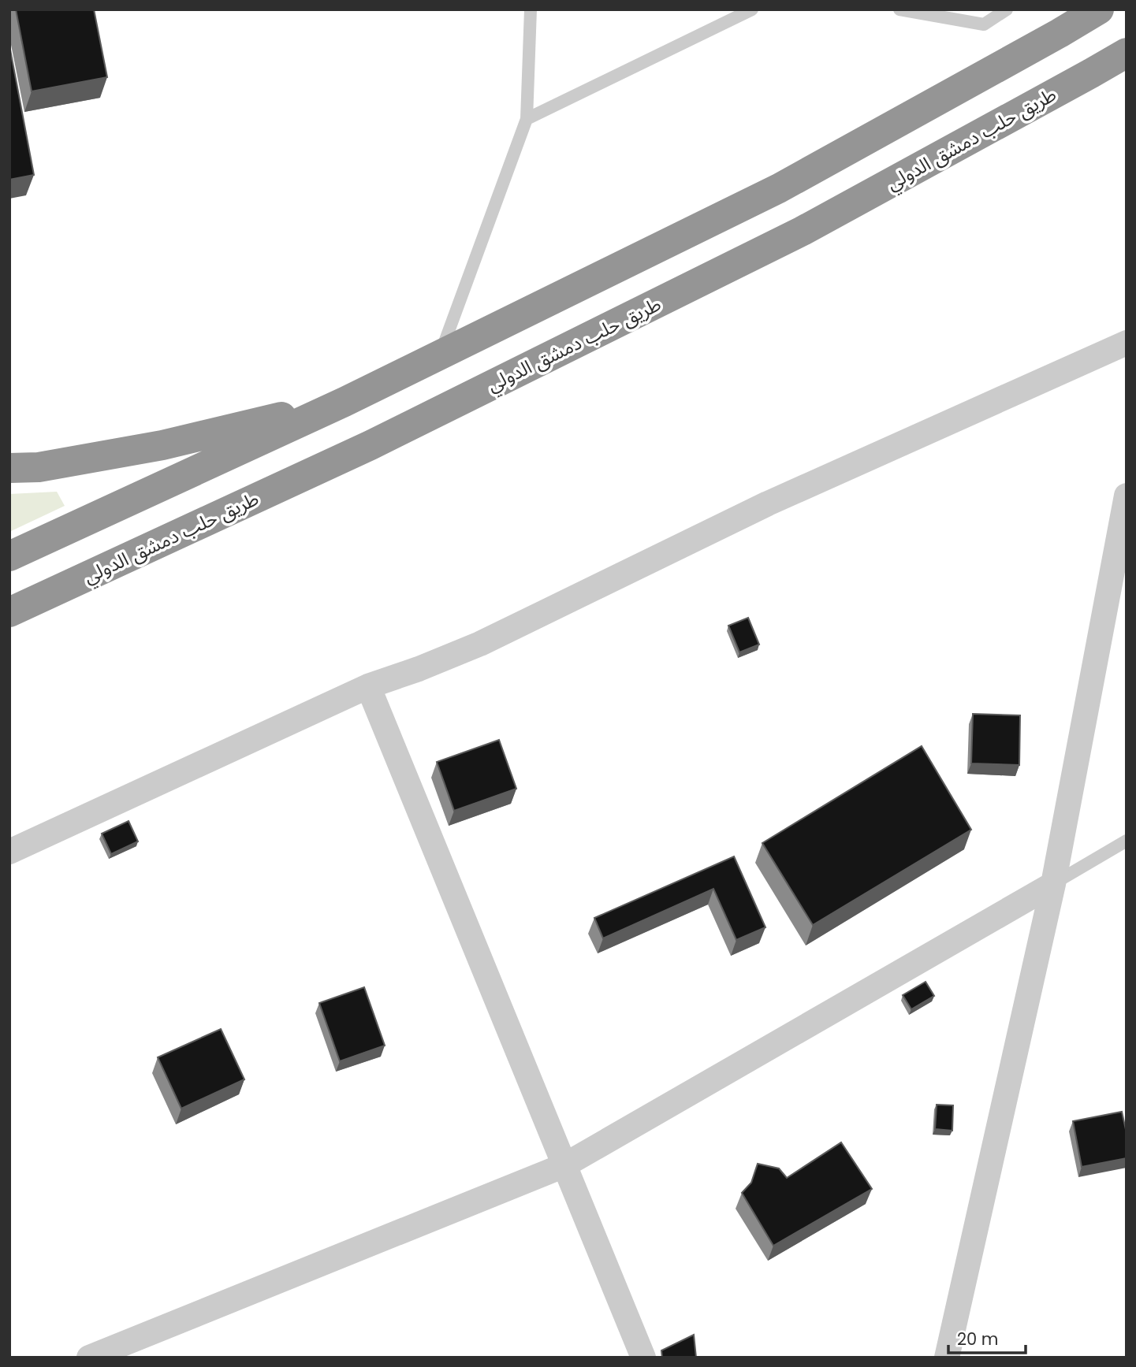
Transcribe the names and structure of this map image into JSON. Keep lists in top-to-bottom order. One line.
{"streets":{"highway":["طريق حلب دمشق الدولي"]},"scale_bar":"20 m"}
